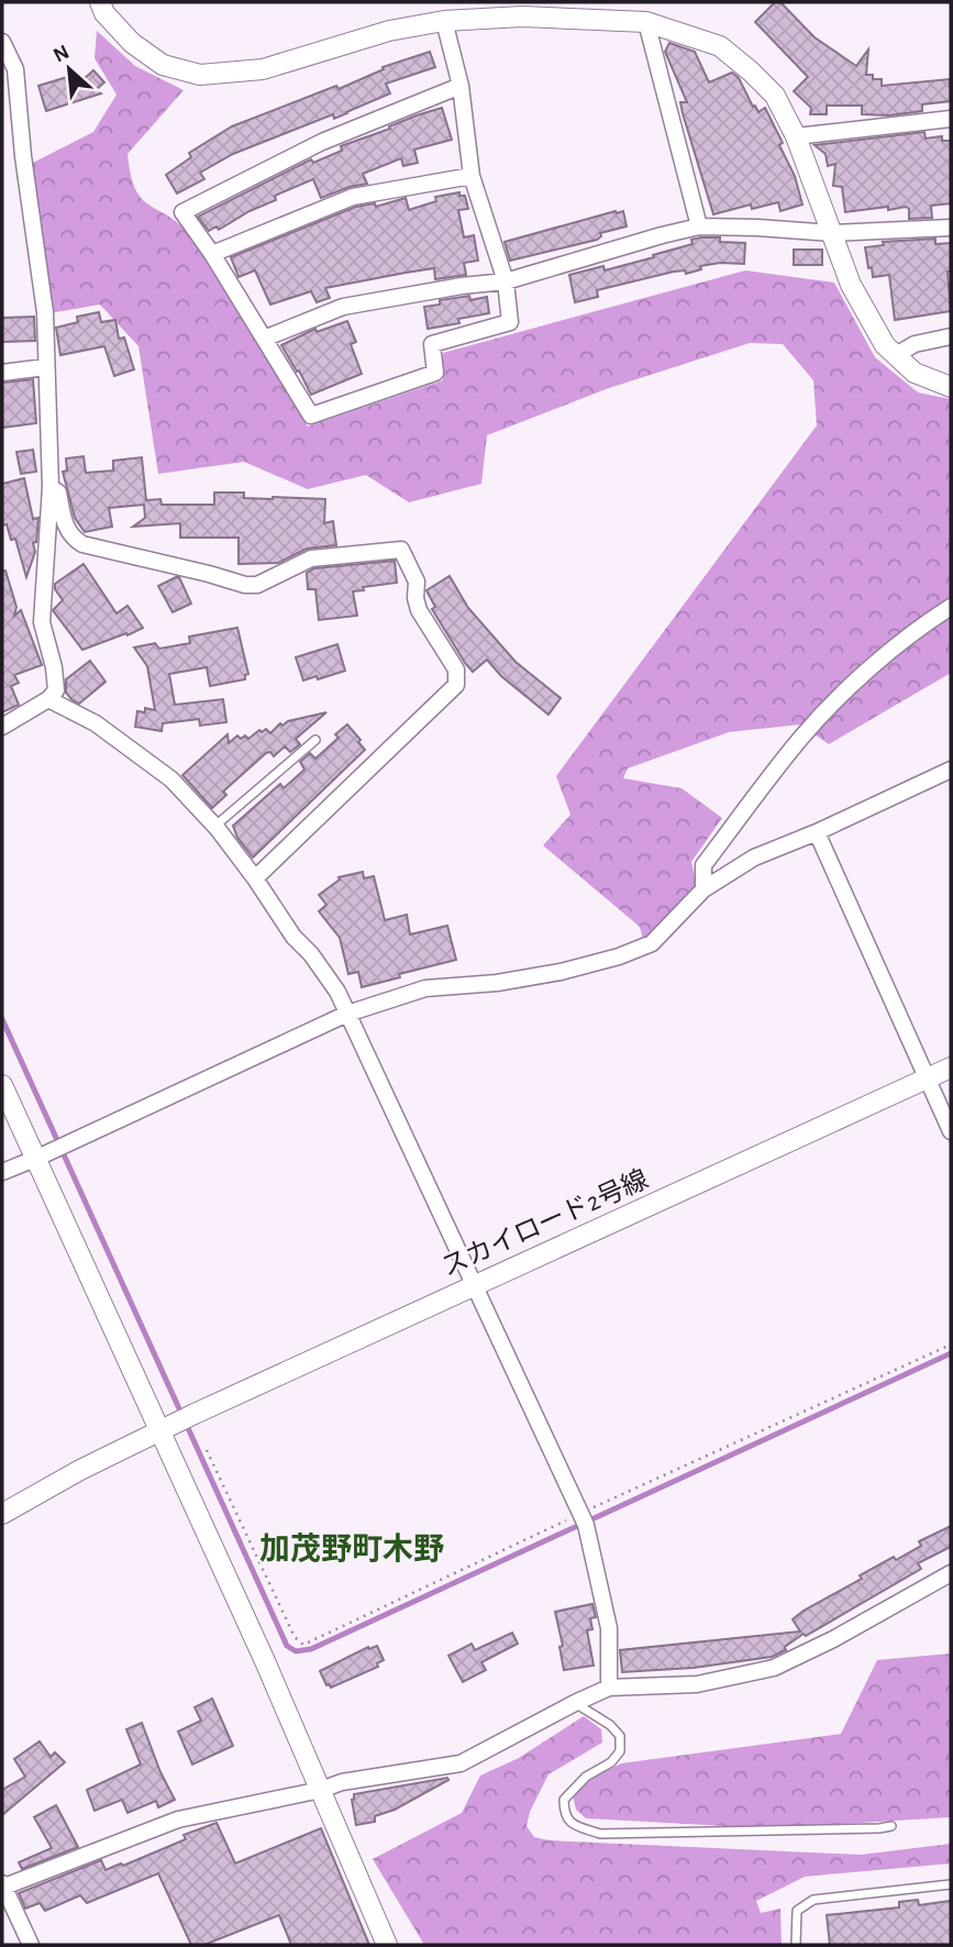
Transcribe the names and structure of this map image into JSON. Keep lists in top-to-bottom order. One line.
{"streets":{"street":["スカイロード2号線"]},"districts":["加茂野町木野"],"north":"top left"}
